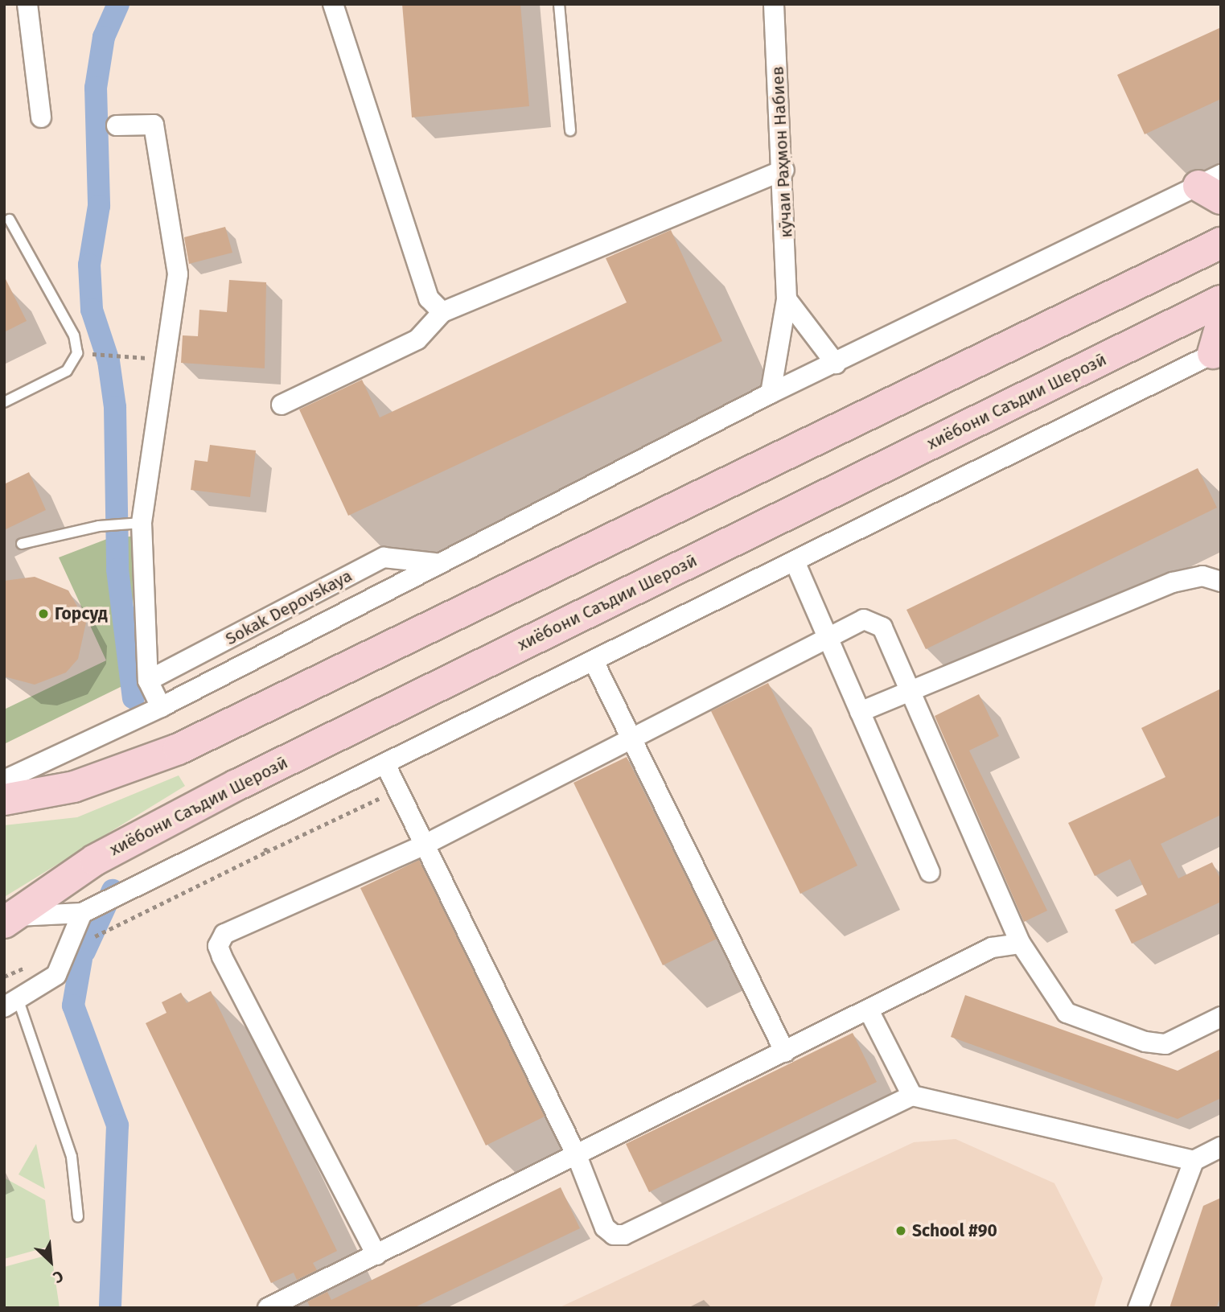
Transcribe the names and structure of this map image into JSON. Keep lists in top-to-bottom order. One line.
{"streets":{"main road":["хиёбони Саъдии Шерозӣ"],"street":["кӯчаи Раҳмон Набиев","Sokak Depovskaya"]},"places":["Горсуд","School #90"],"north":"bottom right"}
